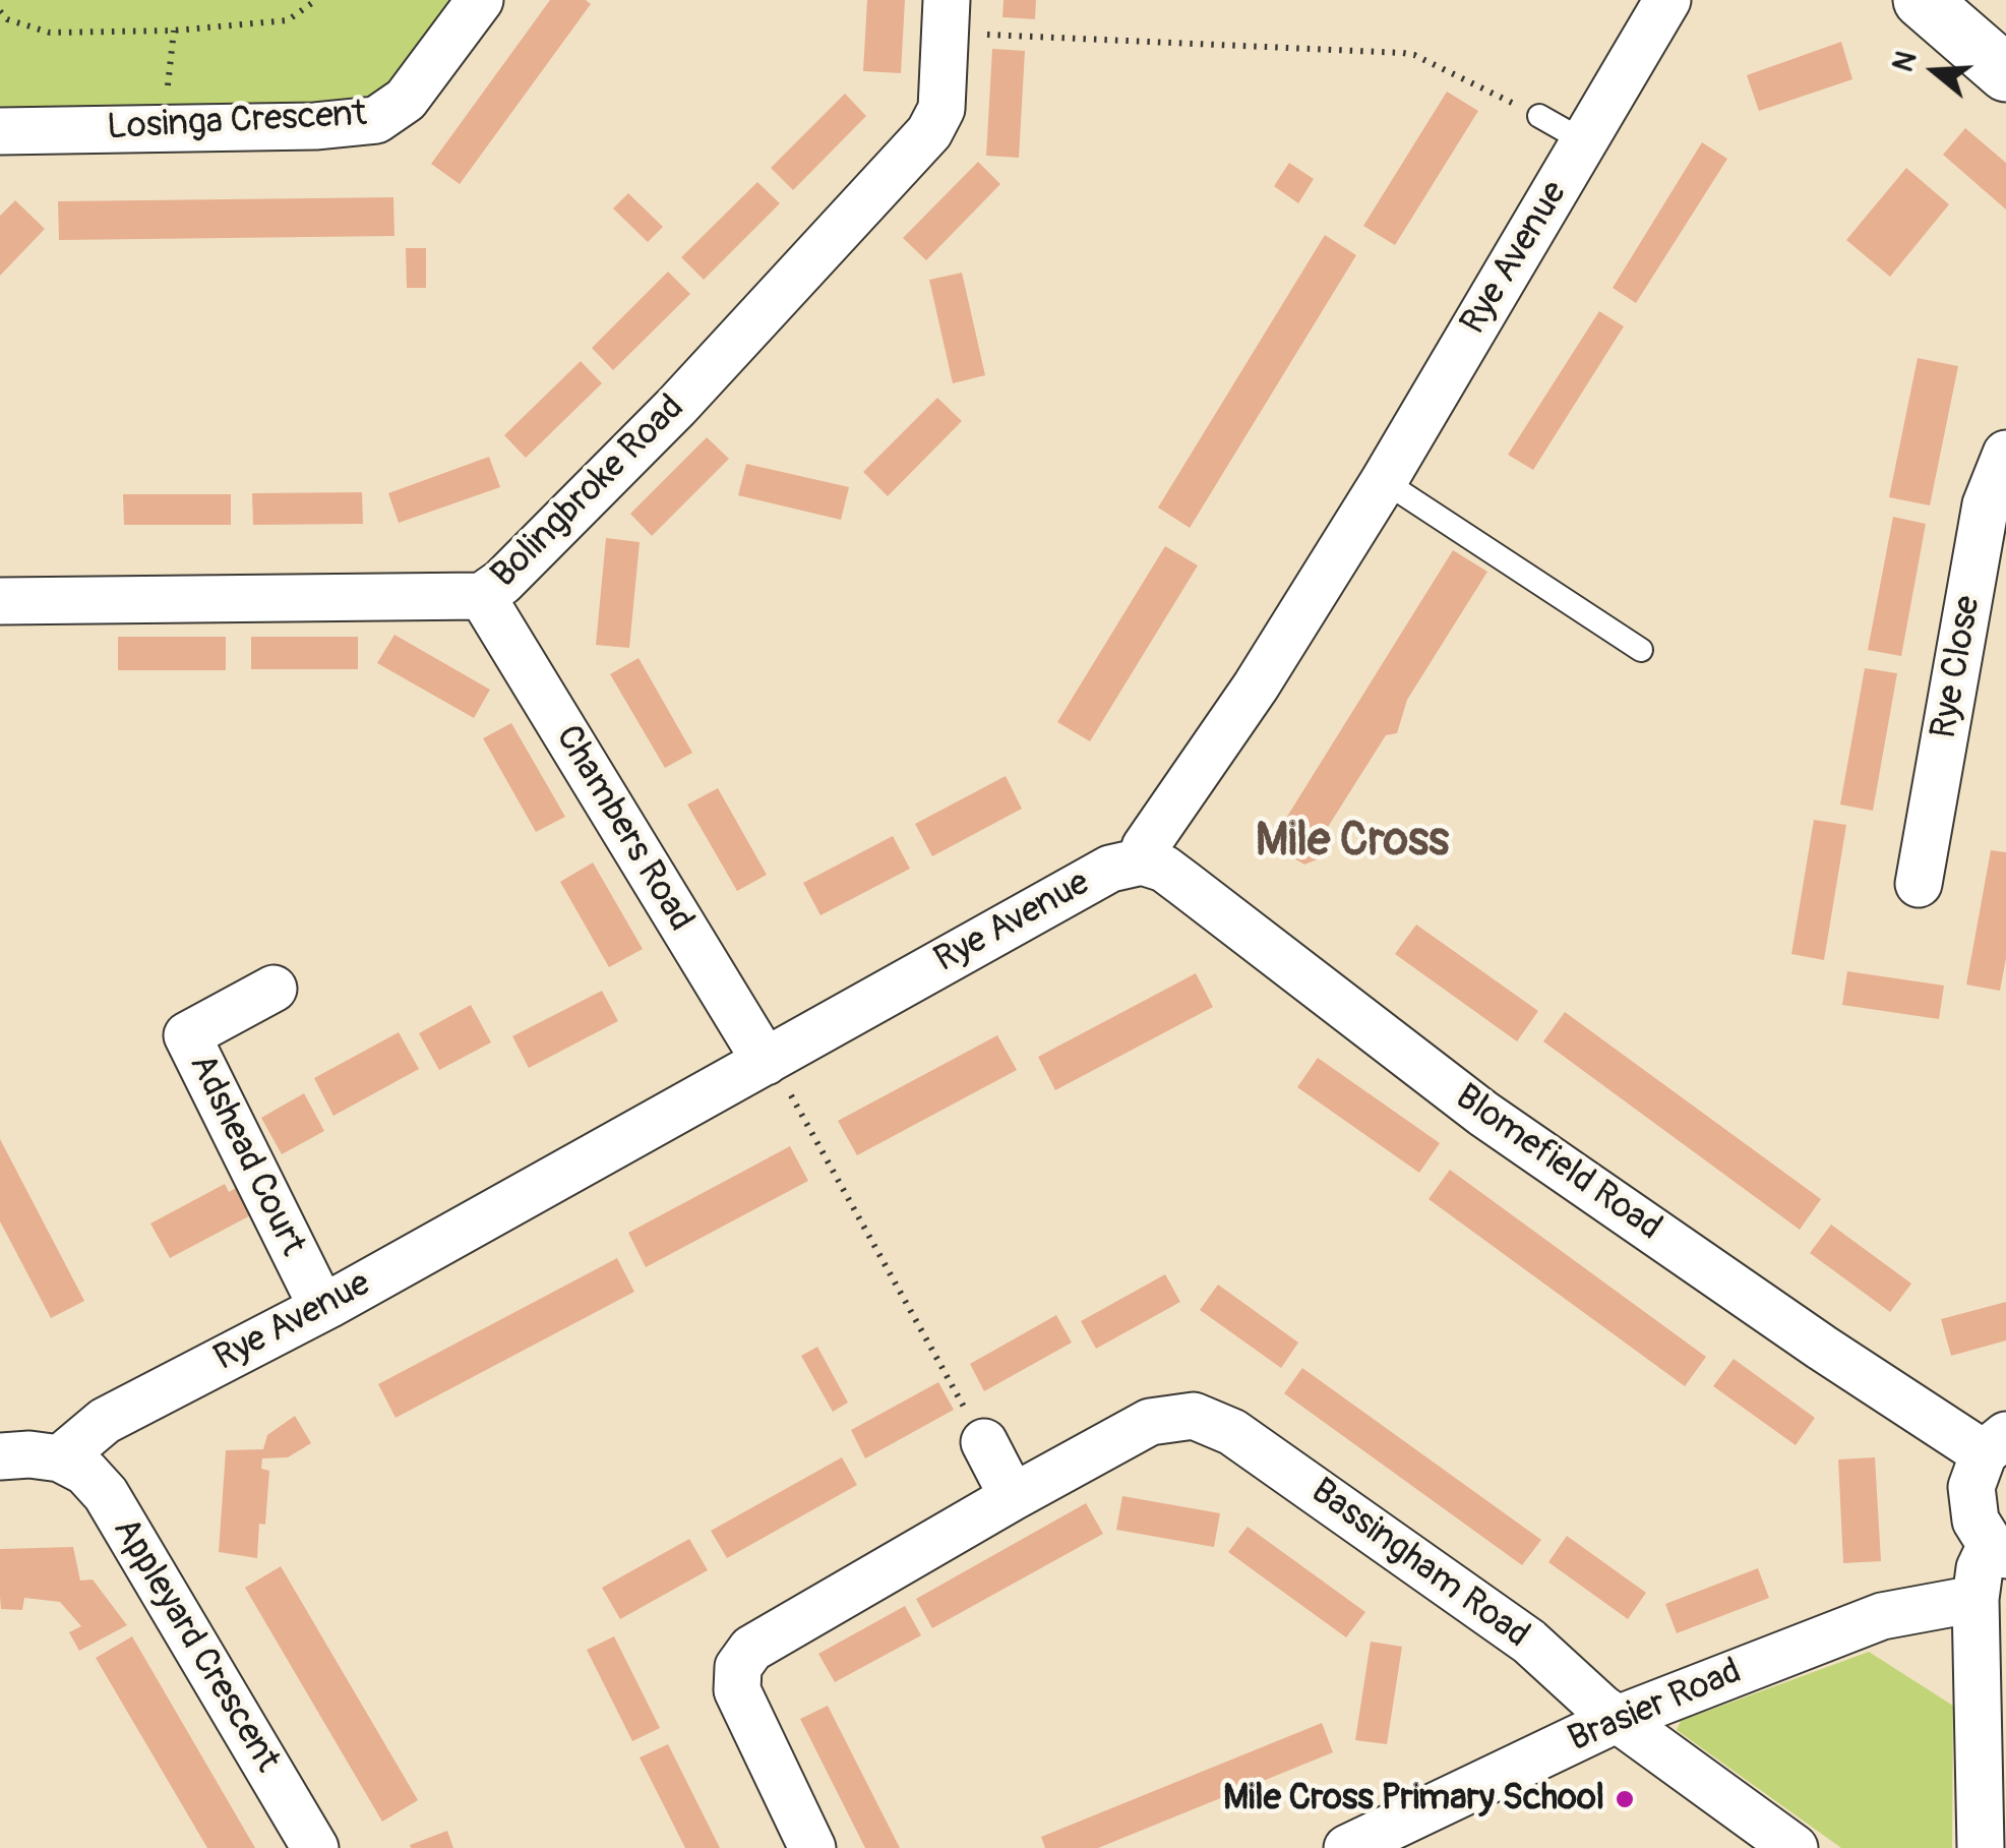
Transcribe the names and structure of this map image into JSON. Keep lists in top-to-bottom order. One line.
{"streets":{"street":["Losinga Crescent","Rye Avenue","Bolingbroke Road","Rye Close","Chambers Road","Adshead Court","Blomefield Road","Bassingham Road","Appleyard Crescent","Brasier Road"]},"crossings":[["Rye Avenue","Chambers Road"],["Rye Avenue","Adshead Court"],["Rye Avenue","Blomefield Road"],["Rye Avenue","Appleyard Crescent"],["Bolingbroke Road","Chambers Road"],["Bassingham Road","Brasier Road"]],"districts":["Mile Cross"],"places":["Mile Cross Primary School"],"north":"left"}
